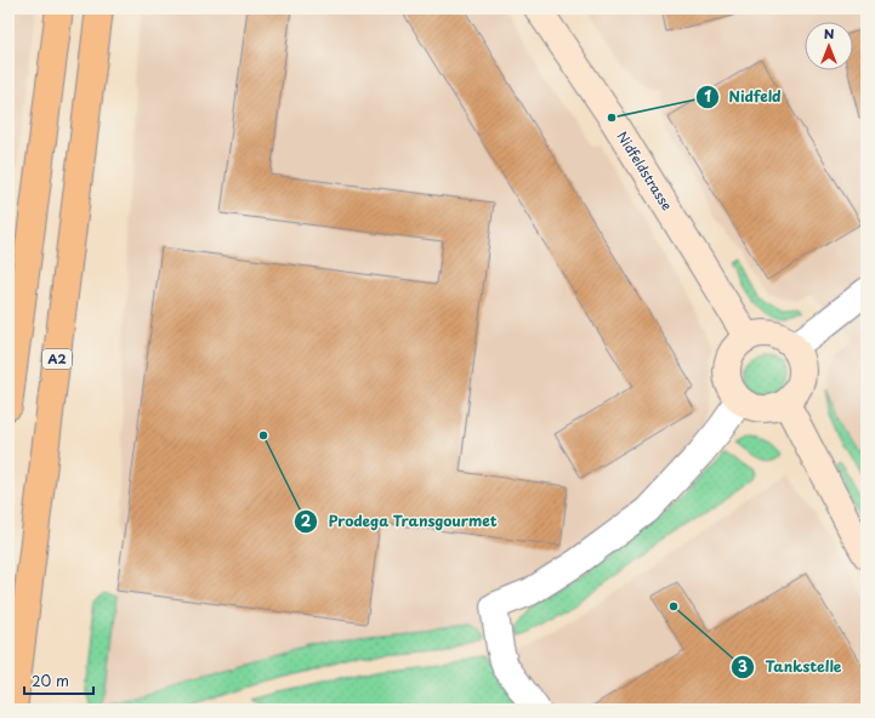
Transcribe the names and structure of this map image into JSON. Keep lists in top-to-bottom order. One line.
{"streets":{"highway":["A2"],"street":["Nidfeldstrasse"]},"places":["Nidfeld","Prodega Transgourmet","Tankstelle"],"scale_bar":"20 m","north":"top"}
